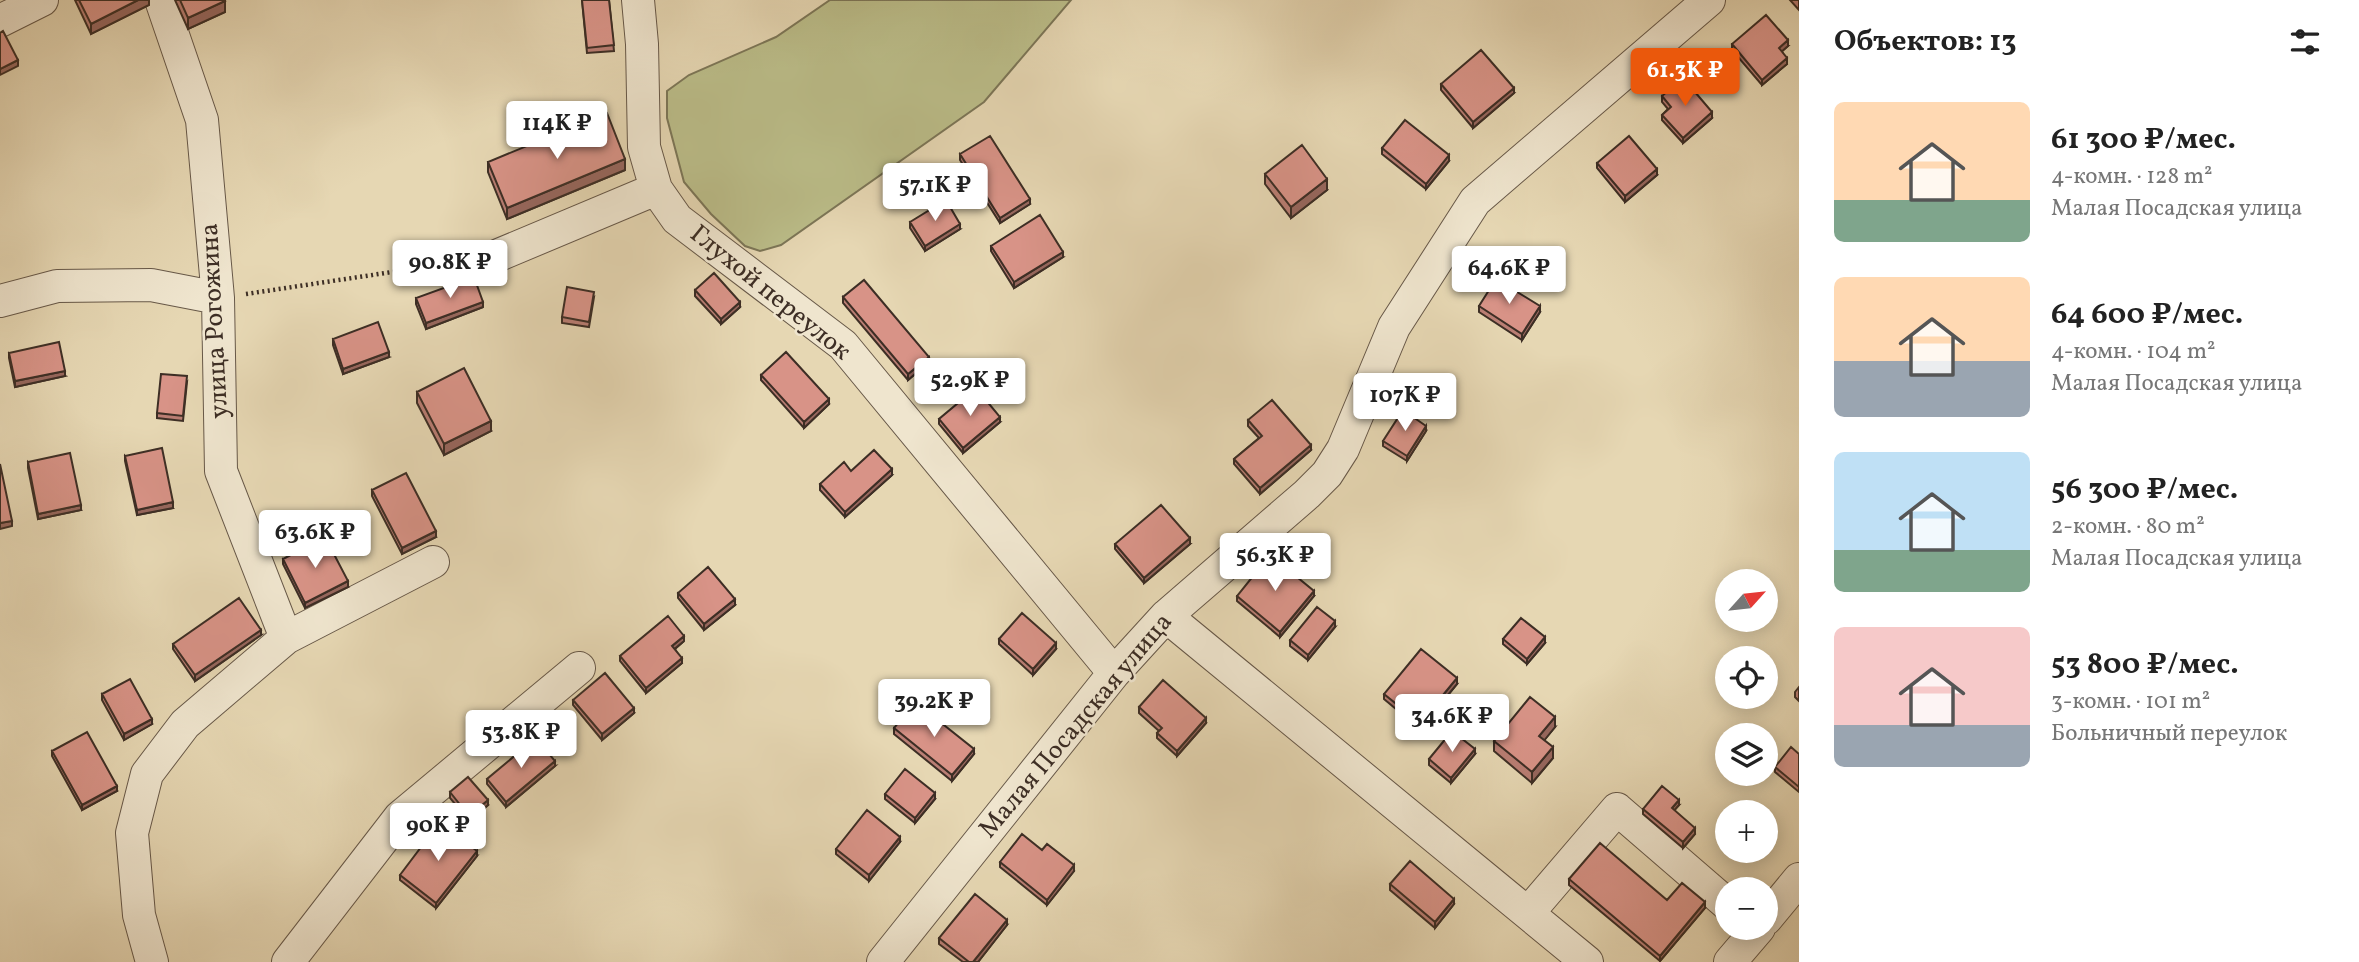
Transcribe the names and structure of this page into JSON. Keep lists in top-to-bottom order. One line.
{"streets":{"street":["Глухой переулок","улица Рогожина","Малая Посадская улица"]},"crossings":[["Глухой переулок","Малая Посадская улица"]],"north":"top right","page":{"heading":"Объектов: 13","price":["61.3K ₽","114K ₽","57.1K ₽","90.8K ₽","64.6K ₽","52.9K ₽","107K ₽","63.6K ₽","56.3K ₽","39.2K ₽","34.6K ₽","53.8K ₽","90K ₽"],"list":[{"name":"61 300 ₽/мес.","note":"4-комн. · 128 m² · Малая Посадская улица"},{"name":"64 600 ₽/мес.","note":"4-комн. · 104 m² · Малая Посадская улица"},{"name":"56 300 ₽/мес.","note":"2-комн. · 80 m² · Малая Посадская улица"},{"name":"53 800 ₽/мес.","note":"3-комн. · 101 m² · Больничный переулок"}],"map_buttons":["+","−"]}}
